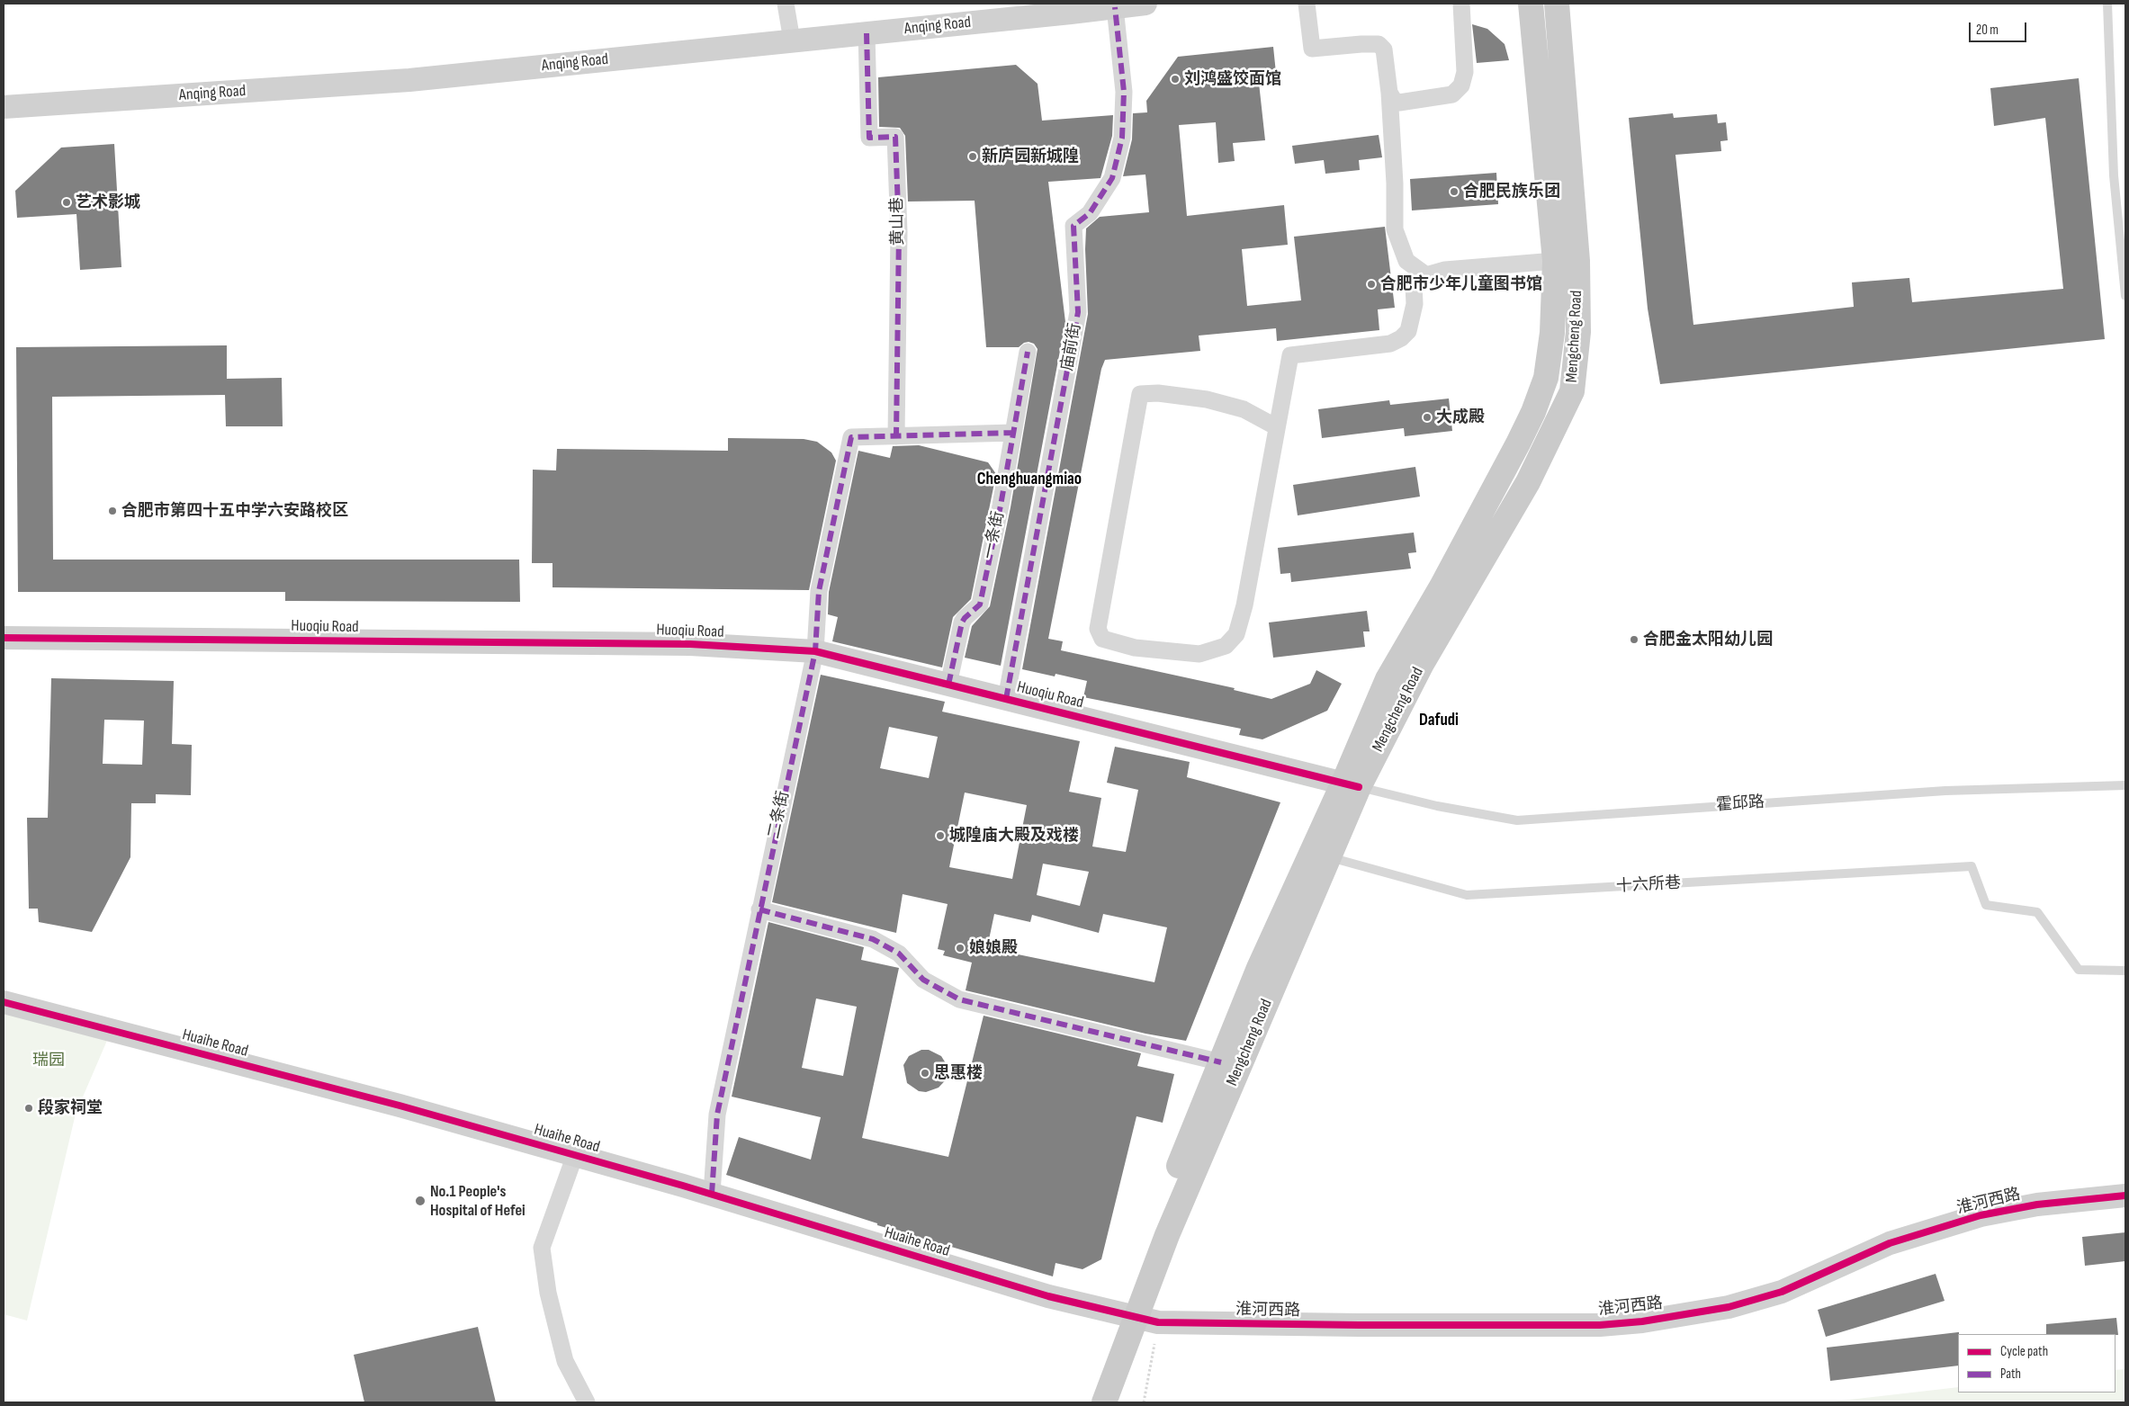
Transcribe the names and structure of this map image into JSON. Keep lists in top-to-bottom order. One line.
{"streets":{"main road":["Mengcheng Road"],"street":["Anqing Road","黄山巷","庙前街","一条街","Huoqiu Road","二条街","Huaihe Road","淮河西路"],"lane":["霍邱路","十六所巷"]},"crossings":[["Anqing Road","黄山巷"],["Anqing Road","庙前街"],["黄山巷","二条街"],["Mengcheng Road","Huoqiu Road"],["Mengcheng Road","霍邱路"],["Mengcheng Road","十六所巷"],["Mengcheng Road","Huaihe Road"],["Mengcheng Road","淮河西路"],["庙前街","Huoqiu Road"],["一条街","Huoqiu Road"],["Huoqiu Road","霍邱路"],["Huoqiu Road","二条街"],["二条街","Huaihe Road"],["Huaihe Road","淮河西路"]],"districts":["Chenghuangmiao","Dafudi"],"parks":["瑞园"],"places":["刘鸿盛饺面馆","新庐园新城隍","合肥民族乐团","艺术影城","合肥市少年儿童图书馆","大成殿","合肥市第四十五中学六安路校区","合肥金太阳幼儿园","城隍庙大殿及戏楼","娘娘殿","思惠楼","段家祠堂","No.1 People's Hospital of Hefei"],"legend":["Cycle path","Path"],"scale_bar":"20 m"}
